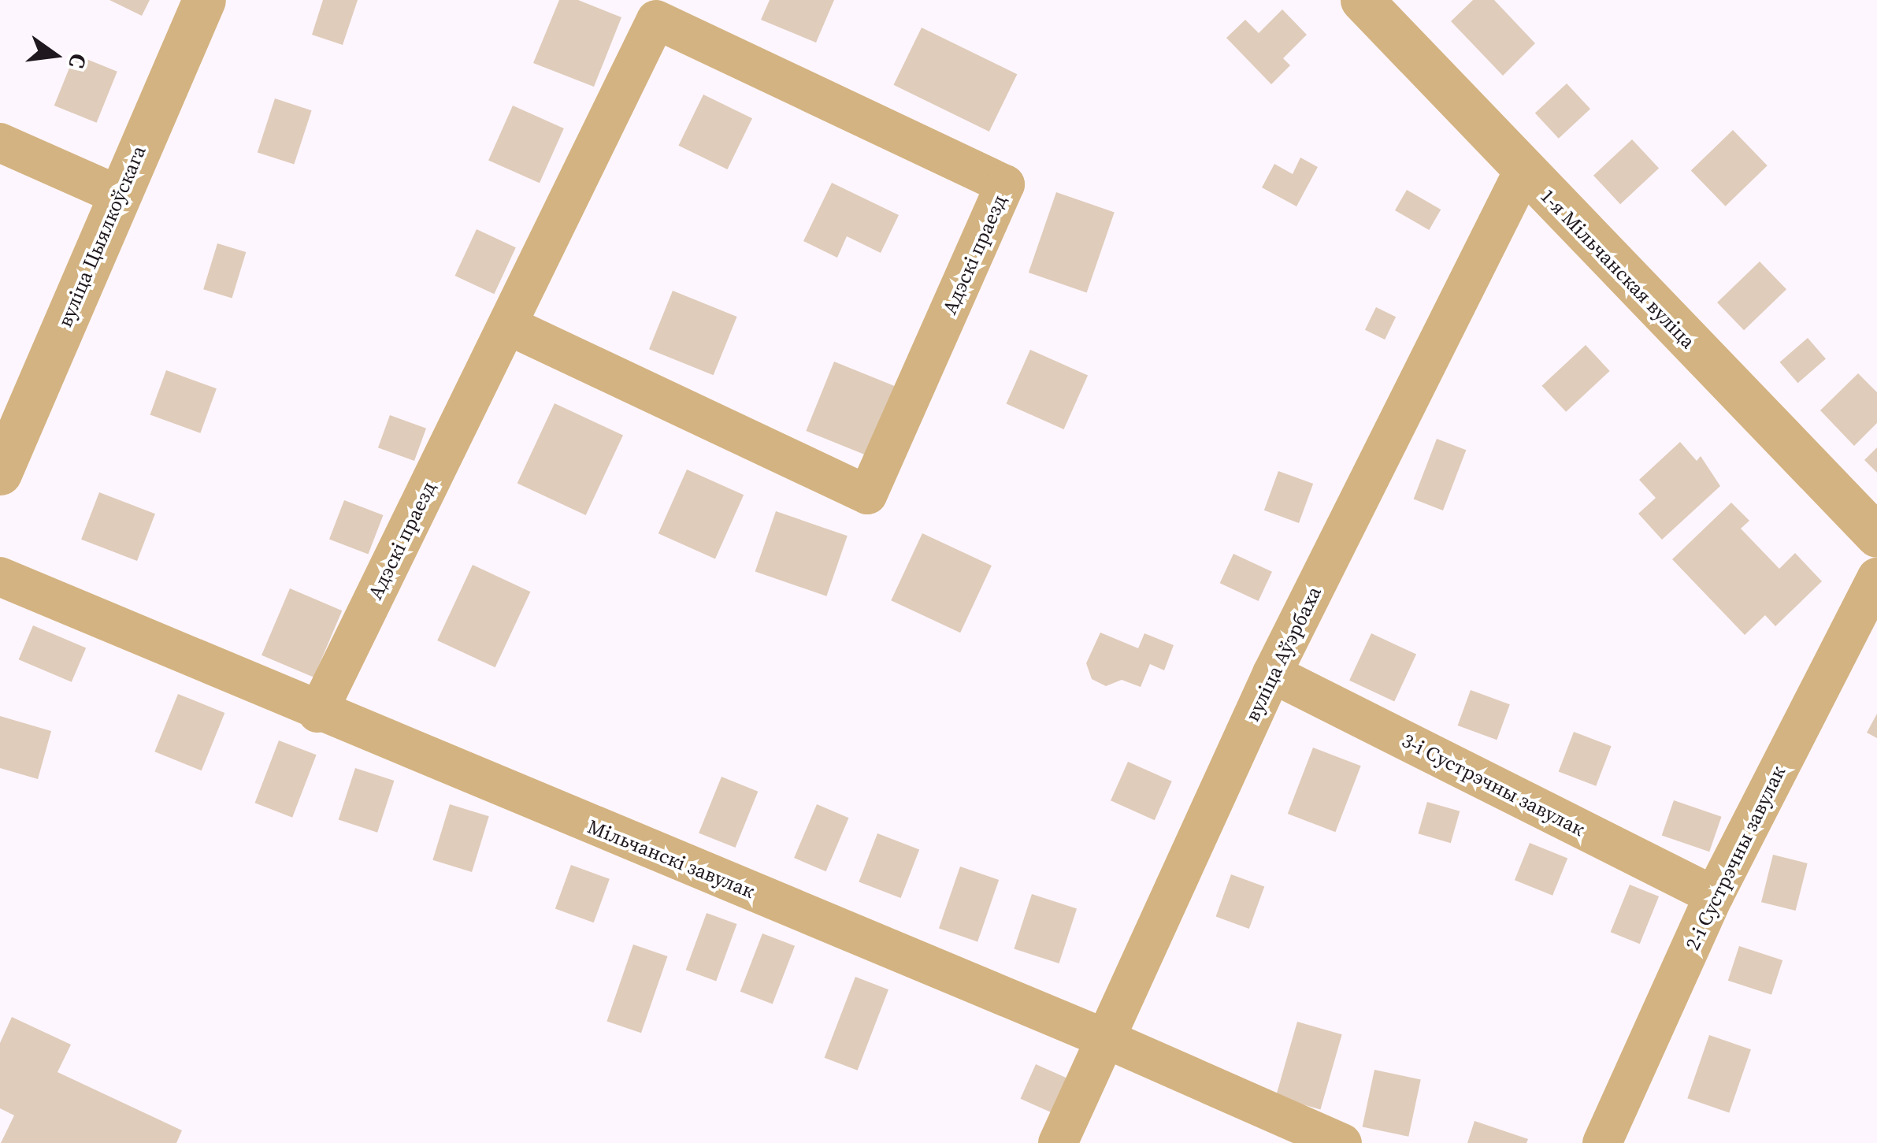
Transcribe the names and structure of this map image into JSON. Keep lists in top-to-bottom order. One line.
{"streets":{"street":["вуліца Цыялкоўскага","Адэскі праезд","1-я Мільчанская вуліца","вуліца Аўэрбаха","3-і Сустрэчны завулак","2-і Сустрэчны завулак","Мільчанскі завулак"]},"crossings":[["Адэскі праезд","Мільчанскі завулак"],["1-я Мільчанская вуліца","вуліца Аўэрбаха"],["вуліца Аўэрбаха","3-і Сустрэчны завулак"],["вуліца Аўэрбаха","Мільчанскі завулак"],["3-і Сустрэчны завулак","2-і Сустрэчны завулак"]],"north":"right"}
